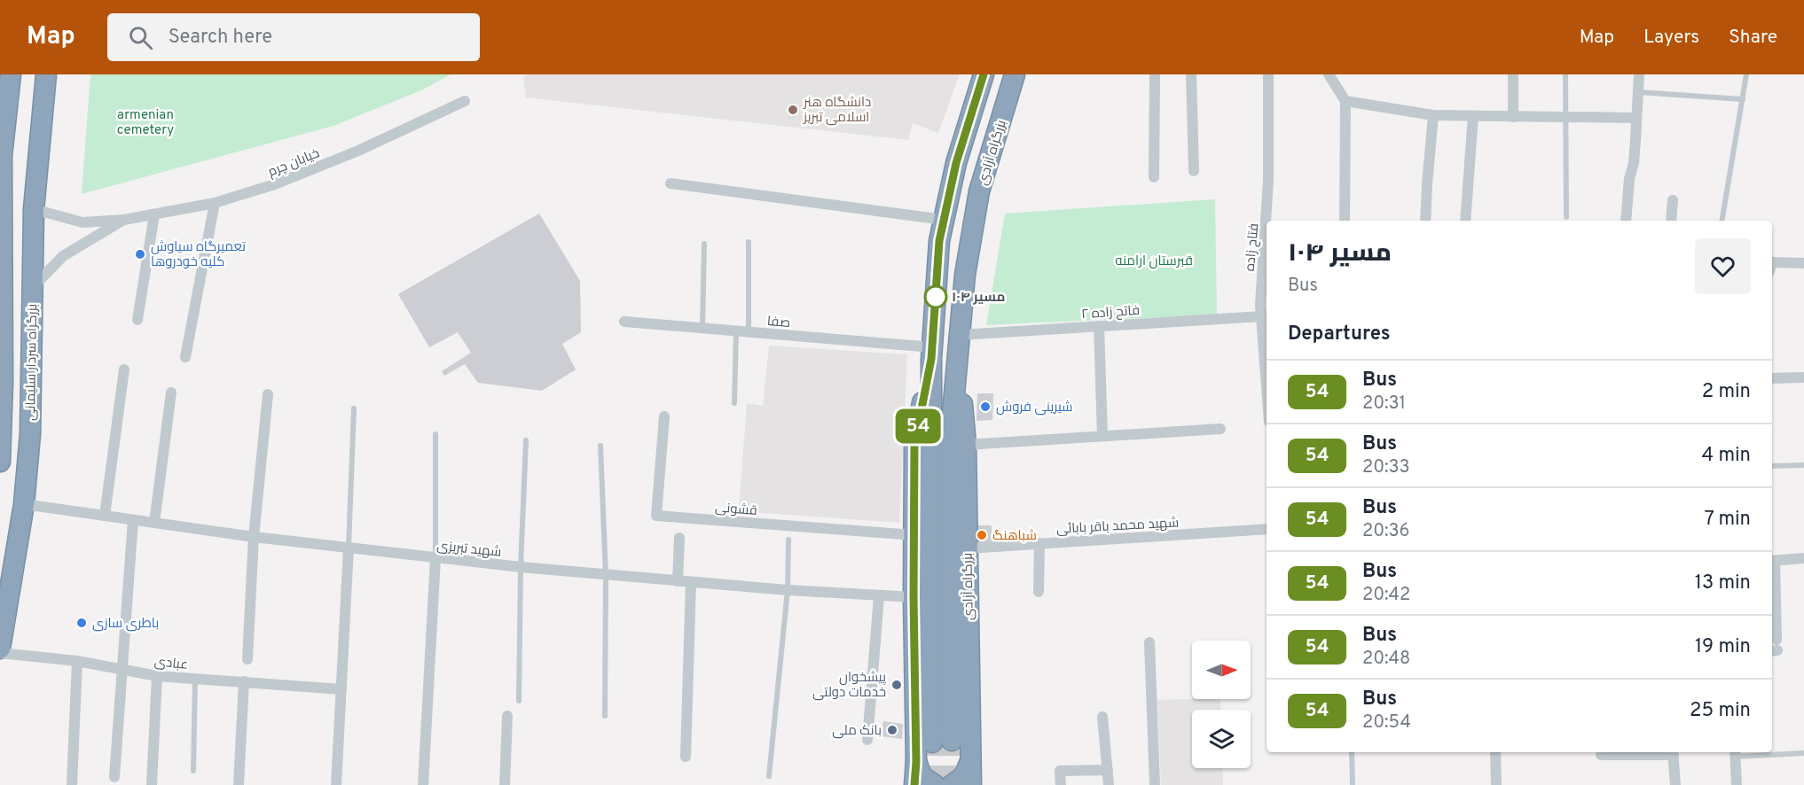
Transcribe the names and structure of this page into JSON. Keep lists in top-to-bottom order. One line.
{"streets":{"highway":["بزرگراه آزادی","بزرگراه سردار سلیمانی"],"street":["خیابان چرم","فتاح زاده","فاتح زاده ۲","صفا","قشونی","شهید محمد باقر بابائی","شهید تبریزی","عبادی"]},"crossings":[["بزرگراه آزادی","فاتح زاده ۲"],["بزرگراه آزادی","صفا"],["بزرگراه آزادی","قشونی"],["بزرگراه آزادی","شهید محمد باقر بابائی"],["بزرگراه آزادی","شهید تبریزی"],["فتاح زاده","فاتح زاده ۲"],["بزرگراه سردار سلیمانی","شهید تبریزی"]],"parks":["armenian cemetery","قبرستان ارامنه"],"places":["دانشگاه هنر اسلامی تبریز","تعمیرگاه سیاوش کلیه خودروها","مسیر ۱۰۴","شیرینی فروش","شباهنگ","باطری سازی","پیشخوان خدمات دولتی","بانک ملی"],"lines":["bus line 54"],"north":"right","page":{"header":"Map","search":"Search here","nav":["Map","Layers","Share"],"on_map":"54","heading":[["مسیر ۱۰۴","Bus"],"Departures"],"list":[{"mark":"54","name":"Bus","note":"20:31","value":"2 min"},{"mark":"54","name":"Bus","note":"20:33","value":"4 min"},{"mark":"54","name":"Bus","note":"20:36","value":"7 min"},{"mark":"54","name":"Bus","note":"20:42","value":"13 min"},{"mark":"54","name":"Bus","note":"20:48","value":"19 min"},{"mark":"54","name":"Bus","note":"20:54","value":"25 min"}]}}
